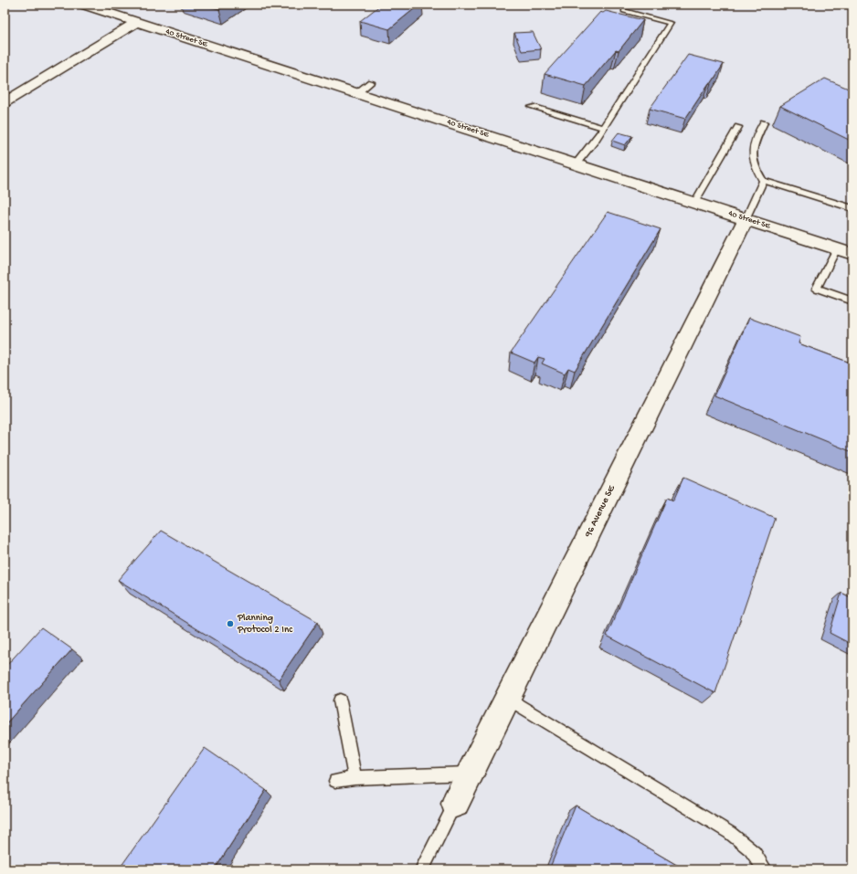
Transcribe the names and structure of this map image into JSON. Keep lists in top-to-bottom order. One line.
{"streets":{"street":["40 Street SE","96 Avenue SE"]},"crossings":[["40 Street SE","96 Avenue SE"]],"places":["Planning Protocol 2 Inc"]}
